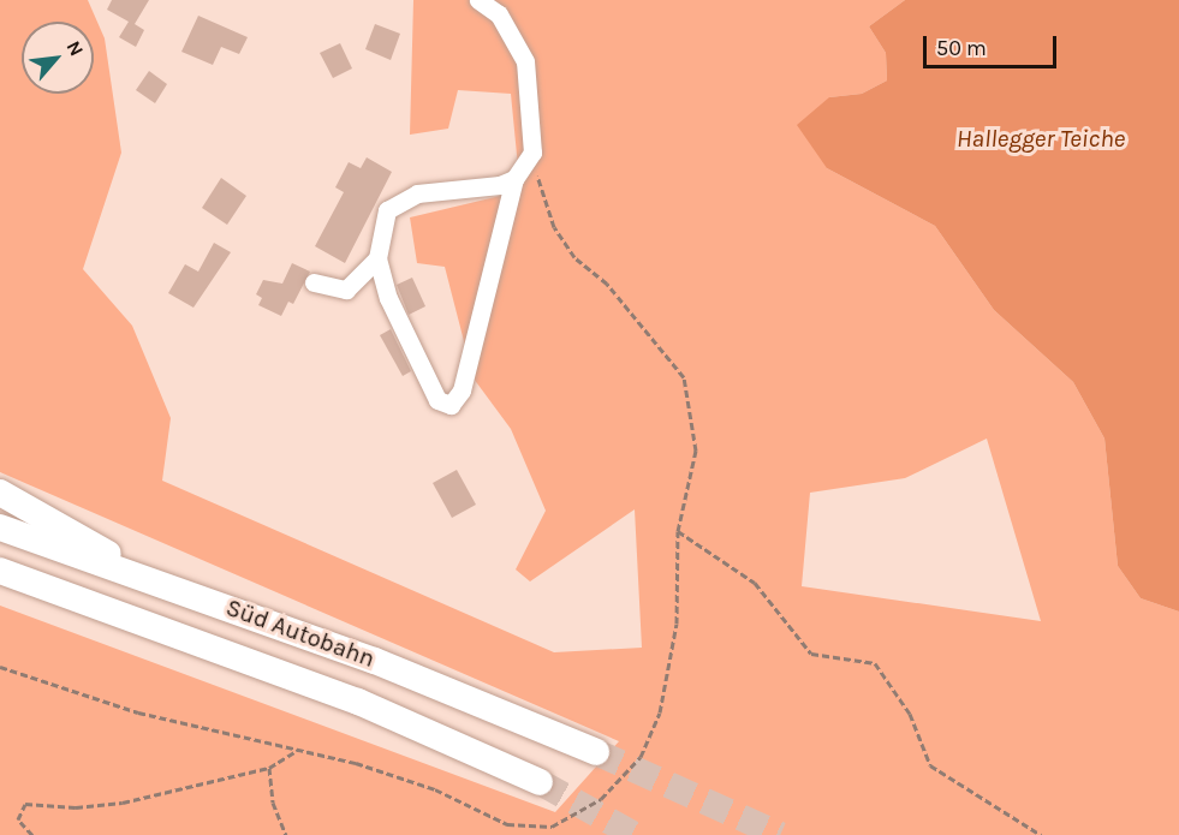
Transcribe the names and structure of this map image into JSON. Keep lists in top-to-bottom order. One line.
{"streets":{"highway":["Süd Autobahn"]},"water":["Hallegger Teiche"],"scale_bar":"50 m","north":"top right"}
